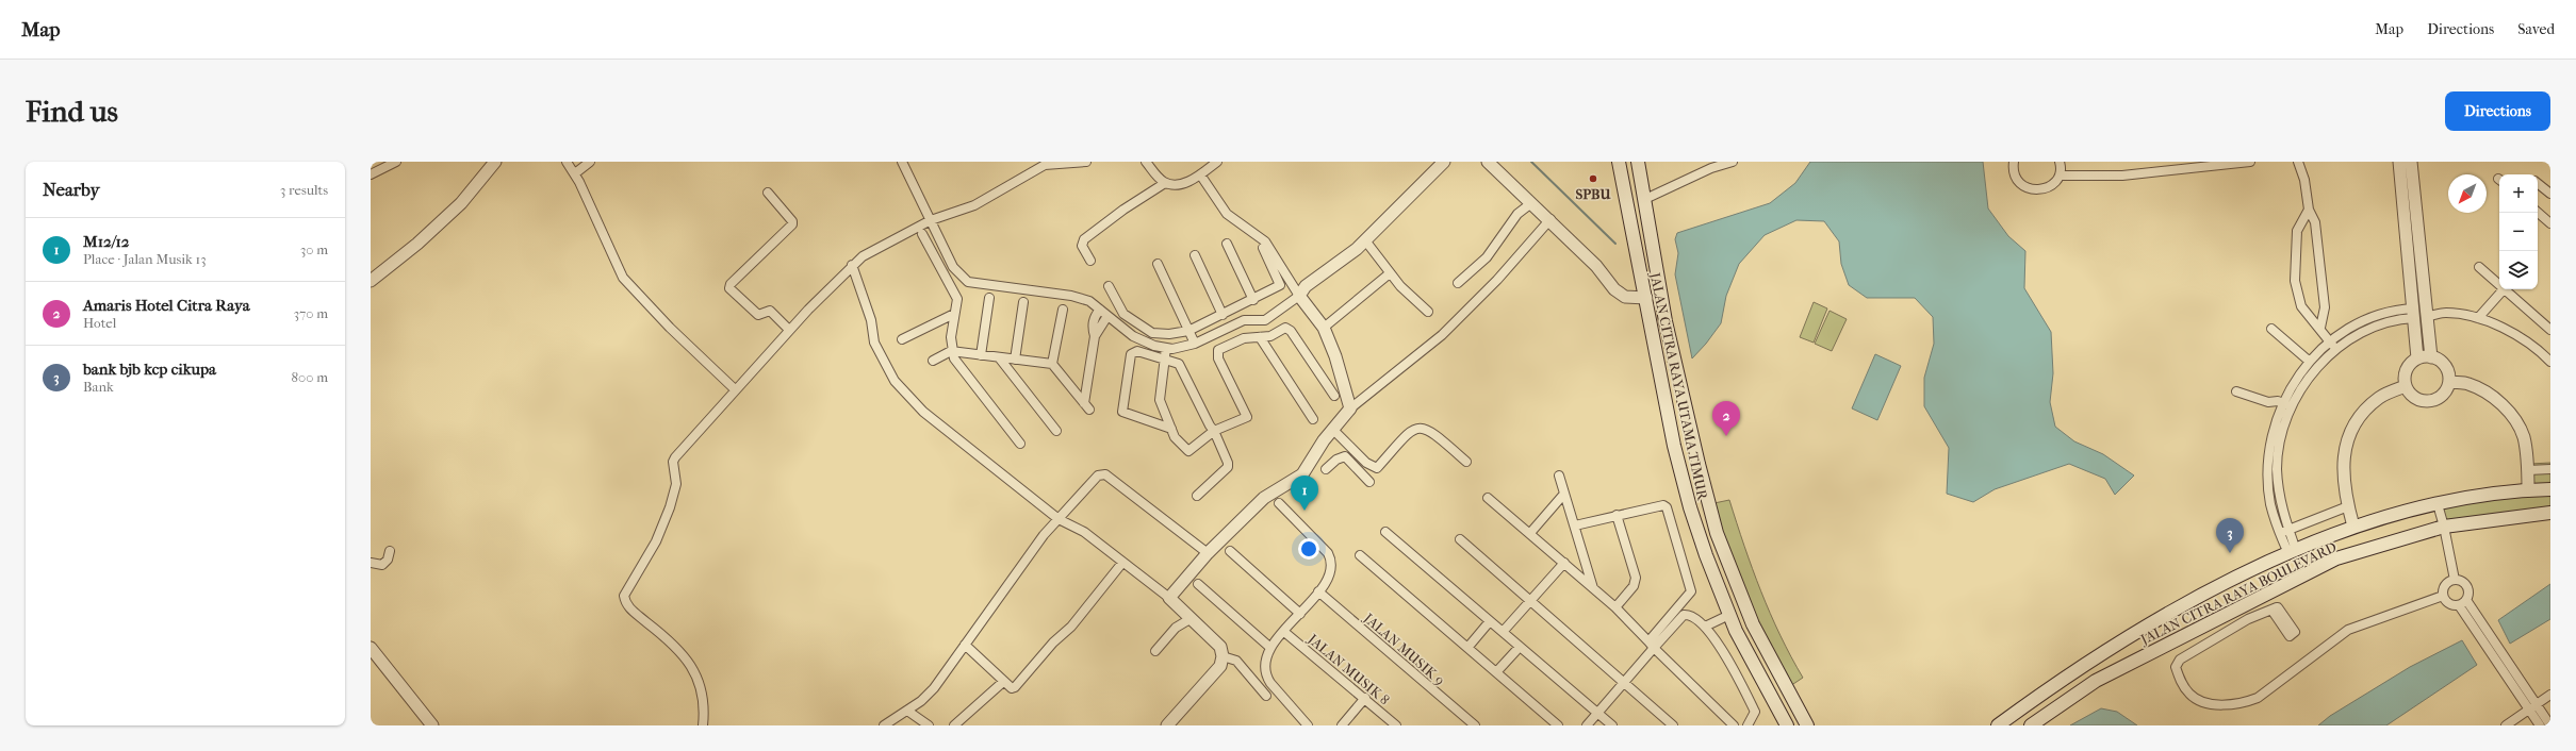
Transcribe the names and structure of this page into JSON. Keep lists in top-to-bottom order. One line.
{"streets":{"main road":["JALAN CITRA RAYA UTAMA TIMUR","JALAN CITRA RAYA BOULEVARD"],"street":["JALAN MUSIK 9","JALAN MUSIK 8"]},"places":["SPBU"],"north":"bottom left","page":{"header":"Map","nav":["Map","Directions","Saved"],"buttons":"Directions","title":"Find us","heading":["Nearby","3 results"],"map_buttons":["+","−"],"list":[{"mark":"1","name":"M12/12","note":"Place · Jalan Musik 13","value":"30 m"},{"mark":"2","name":"Amaris Hotel Citra Raya","note":"Hotel","value":"370 m"},{"mark":"3","name":"bank bjb kcp cikupa","note":"Bank","value":"800 m"}],"pins":["2","1","3"]}}
